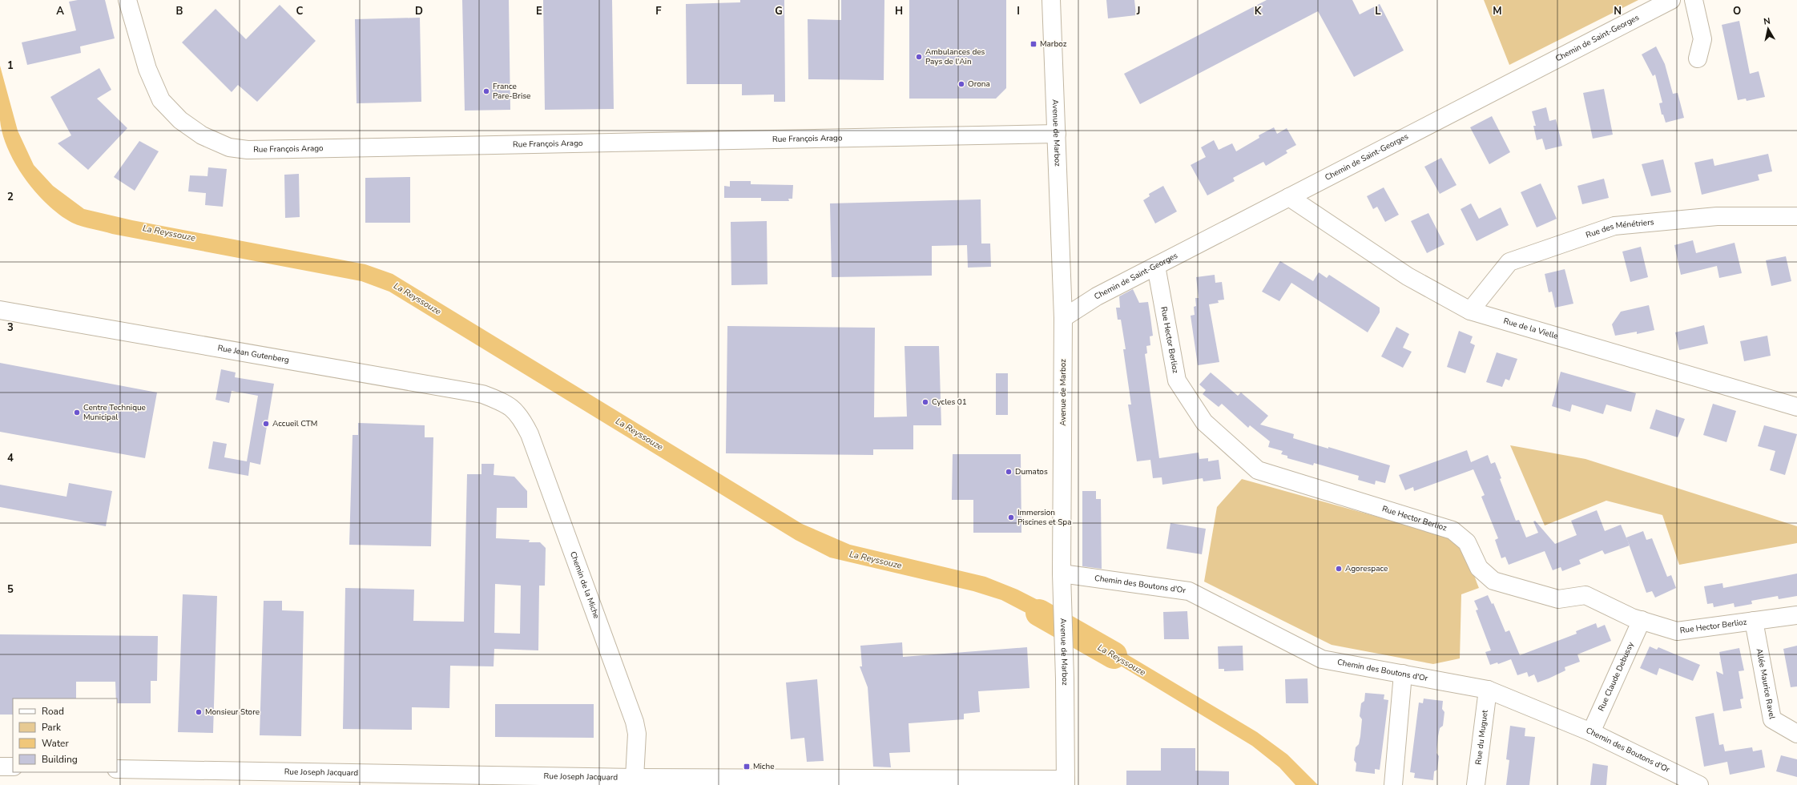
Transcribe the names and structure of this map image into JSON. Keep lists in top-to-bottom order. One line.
{"streets":{"street":["Chemin de Saint-Georges","Avenue de Marboz","Rue François Arago","Rue des Ménétriers","Rue de la Vielle","Rue Hector Berlioz","Rue Jean Gutenberg","Chemin des Boutons d'Or","Chemin de la Miche","Rue Claude Debussy","Allée Maurice Ravel","Rue du Muguet","Rue Joseph Jacquard"]},"crossings":[["Chemin de Saint-Georges","Avenue de Marboz"],["Chemin de Saint-Georges","Rue de la Vielle"],["Chemin de Saint-Georges","Rue Hector Berlioz"],["Avenue de Marboz","Rue François Arago"],["Avenue de Marboz","Chemin des Boutons d'Or"],["Avenue de Marboz","Rue Joseph Jacquard"],["Rue des Ménétriers","Rue de la Vielle"],["Rue Hector Berlioz","Rue Claude Debussy"],["Rue Hector Berlioz","Allée Maurice Ravel"],["Rue Jean Gutenberg","Chemin de la Miche"],["Chemin des Boutons d'Or","Rue Claude Debussy"],["Chemin des Boutons d'Or","Rue du Muguet"],["Chemin de la Miche","Rue Joseph Jacquard"]],"water":["La Reyssouze"],"places":{"transit":["Marboz","Miche"],"other":["Ambulances des Pays de l'Ain","Orona","France Pare-Brise","Cycles 01","Centre Technique Municipal","Accueil CTM","Dumatos","Immersion Piscines et Spa","Agorespace","Monsieur Store"]},"legend":["Road","Park","Water","Building"],"north":"top","grid":{"columns":["A","B","C","D","E","F","G","H","I","J","K","L","M","N","O"],"rows":["1","2","3","4","5"]}}
